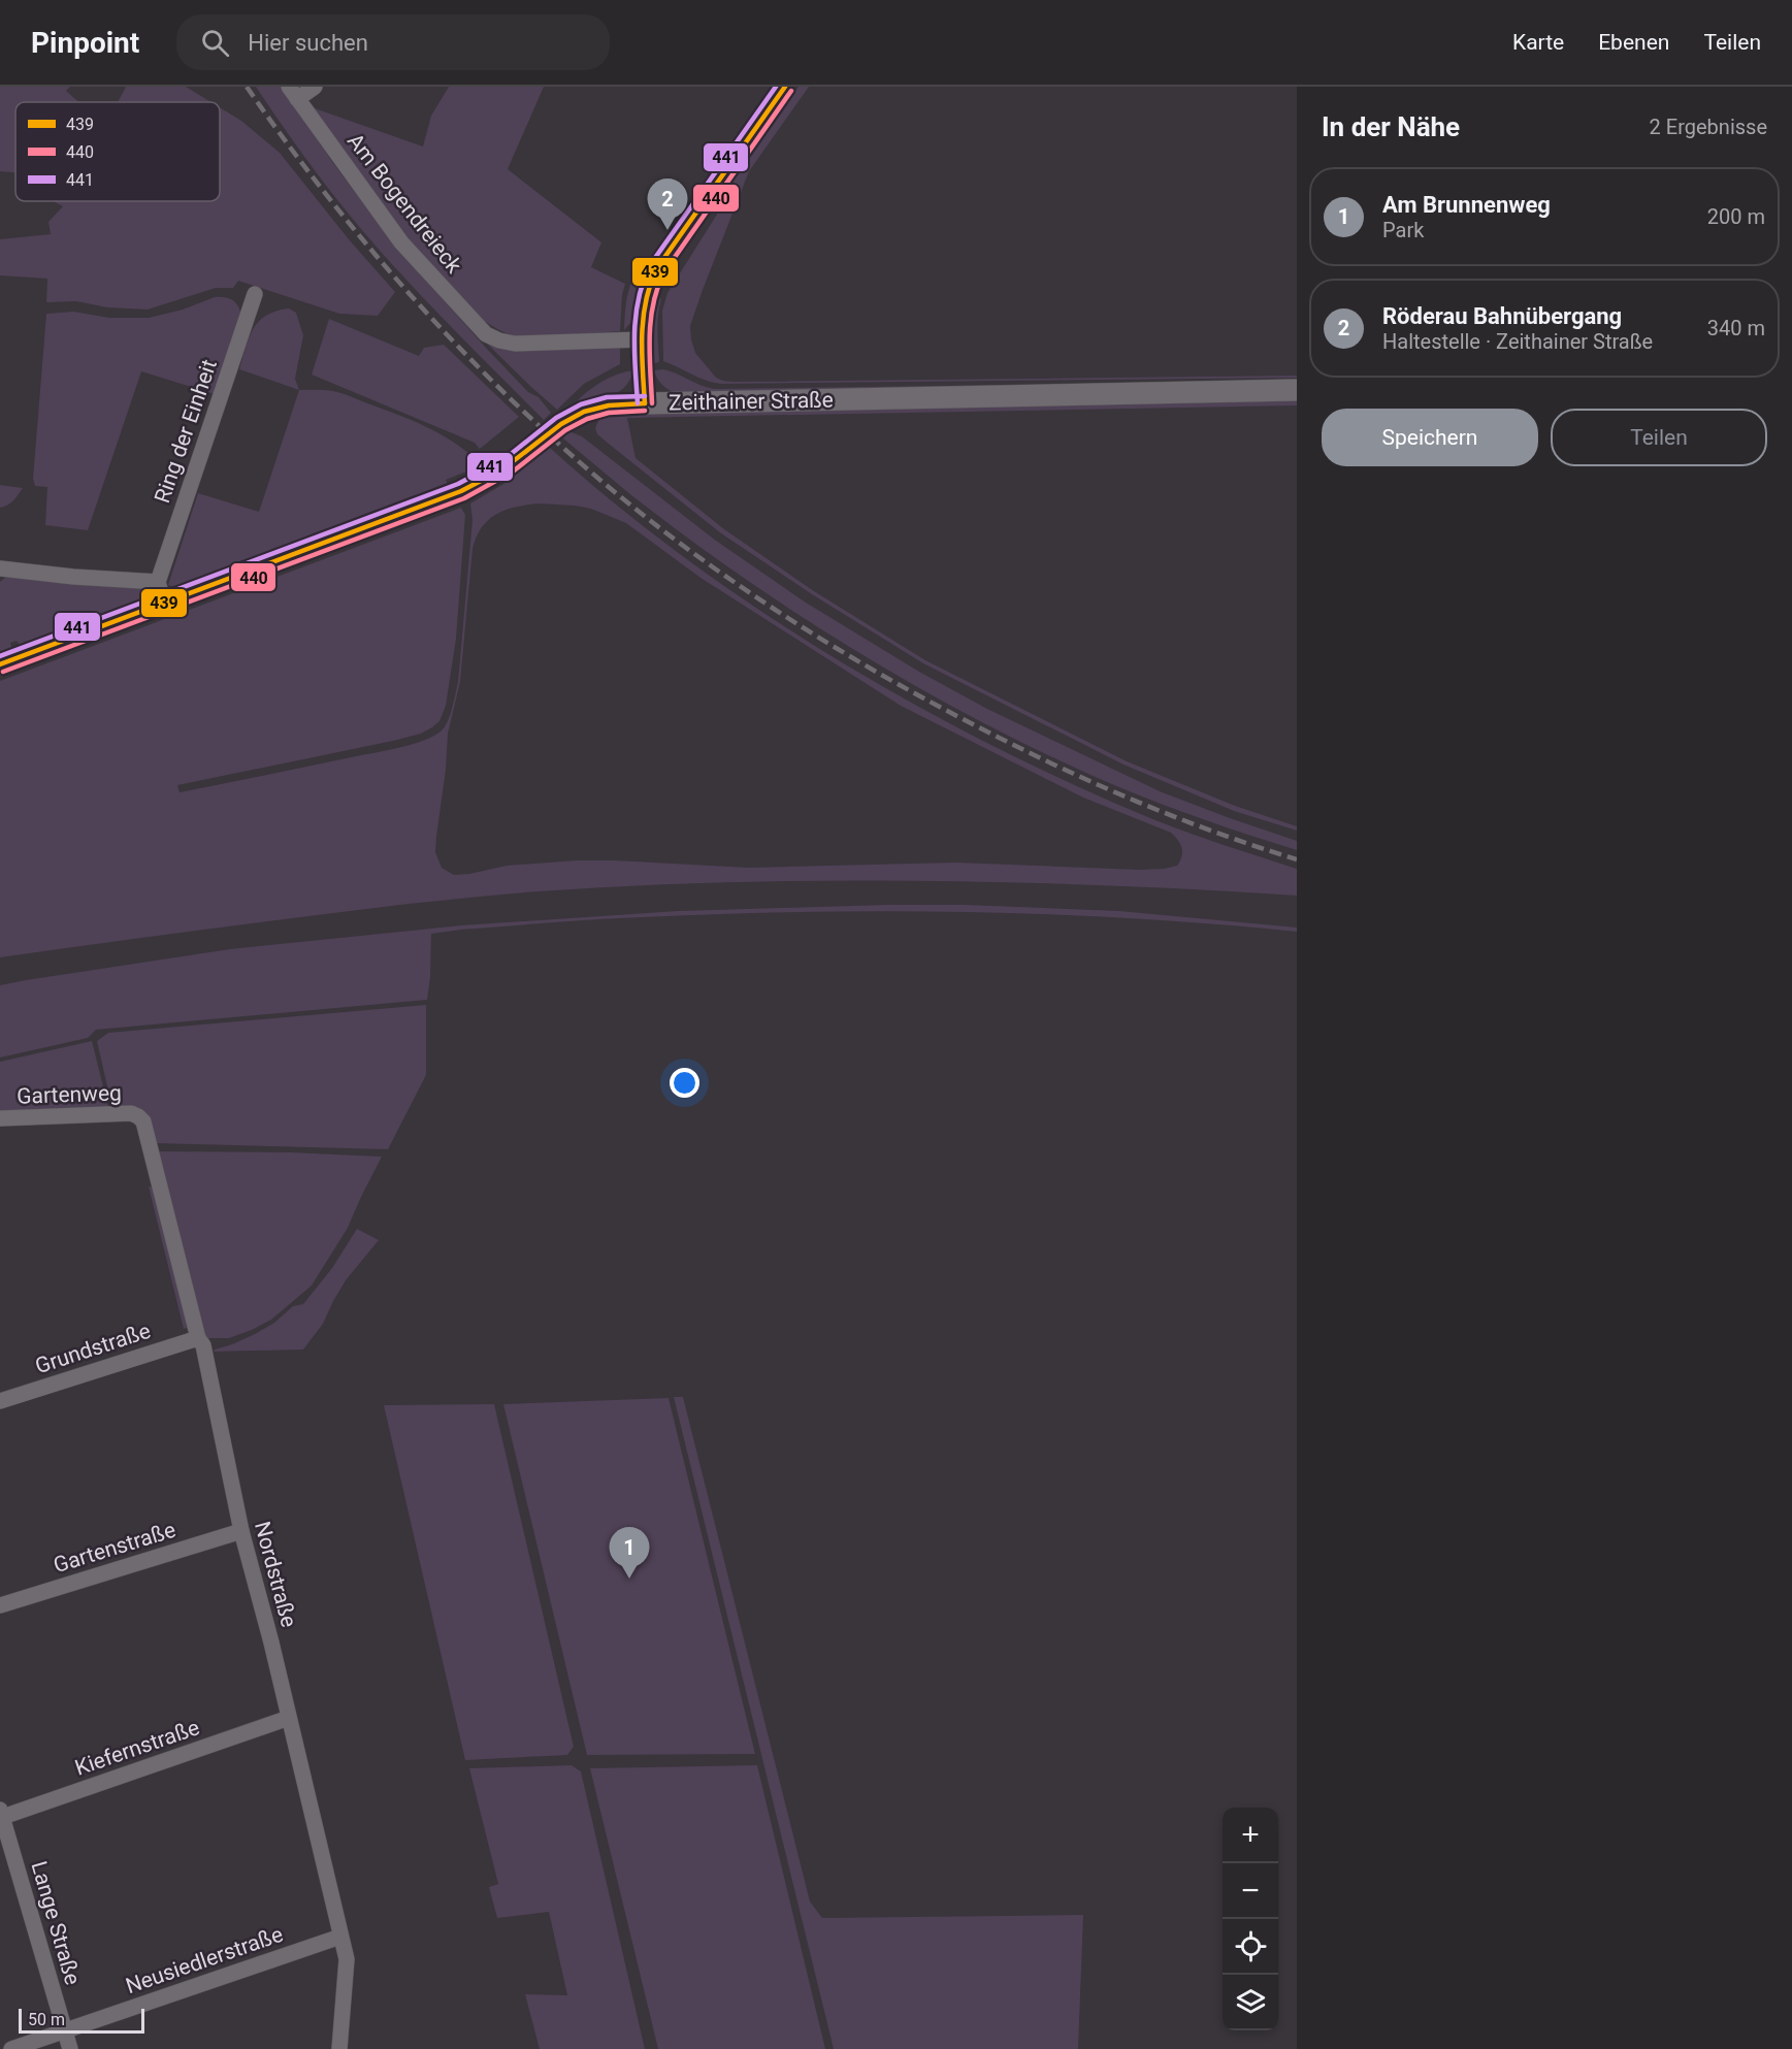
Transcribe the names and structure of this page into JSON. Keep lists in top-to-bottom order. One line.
{"streets":{"street":["Am Bogendreieck","Zeithainer Straße","Ring der Einheit","Gartenweg","Grundstraße","Gartenstraße","Nordstraße","Kiefernstraße","Lange Straße","Neusiedlerstraße"]},"crossings":[["Am Bogendreieck","Zeithainer Straße"],["Gartenweg","Nordstraße"],["Grundstraße","Nordstraße"],["Gartenstraße","Nordstraße"],["Nordstraße","Kiefernstraße"],["Nordstraße","Neusiedlerstraße"],["Kiefernstraße","Lange Straße"],["Lange Straße","Neusiedlerstraße"]],"lines":["transit line 439","transit line 441","transit line 440"],"legend":["439","440","441"],"scale_bar":"50 m","page":{"header":"Pinpoint","search":"Hier suchen","nav":["Karte","Ebenen","Teilen"],"heading":["In der Nähe","2 Ergebnisse"],"list":[{"mark":"1","name":"Am Brunnenweg","note":"Park","value":"200 m"},{"mark":"2","name":"Röderau Bahnübergang","note":"Haltestelle · Zeithainer Straße","value":"340 m"}],"pins":["2","1"],"buttons":["Speichern","Teilen"],"map_buttons":["+","−"],"scale":"50 m"}}
